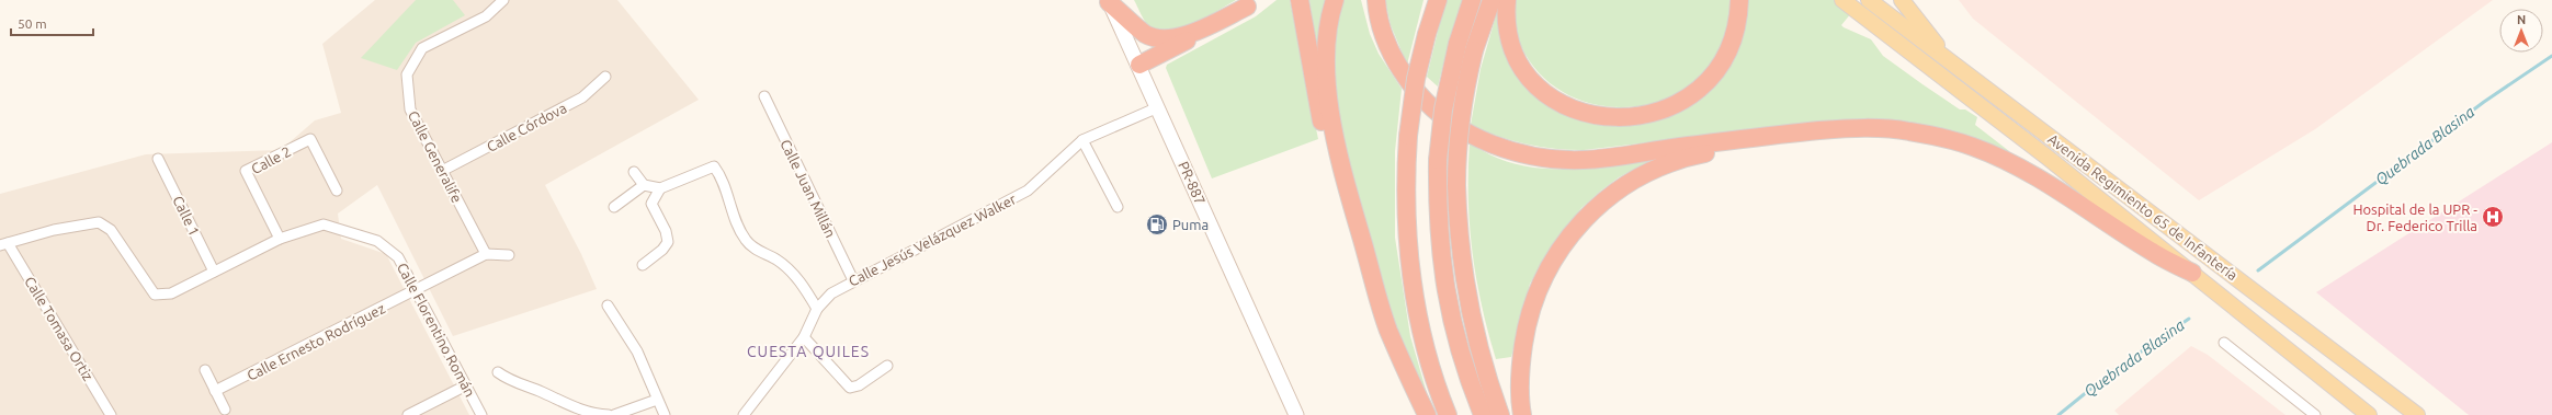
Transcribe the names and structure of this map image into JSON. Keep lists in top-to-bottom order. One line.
{"streets":{"main road":["Avenida Regimiento 65 de Infantería"],"street":["Calle Córdova","Calle Generalife","Calle 2","PR-887","Calle Juan Millán","Calle 1","Calle Jesús Velázquez Walker","Calle Tomasa Ortiz","Calle Florentino Román","Calle Ernesto Rodríguez"]},"crossings":[["Calle Córdova","Calle Generalife"],["Calle 2","Calle Florentino Román"],["PR-887","Calle Jesús Velázquez Walker"],["Calle Juan Millán","Calle Jesús Velázquez Walker"],["Calle 1","Calle Florentino Román"],["Calle Tomasa Ortiz","Calle Florentino Román"],["Calle Florentino Román","Calle Ernesto Rodríguez"]],"districts":["CUESTA QUILES"],"water":["Quebrada Blasina"],"places":{"hospital":["Hospital de la UPR - Dr. Federico Trilla"],"fuel station":["Puma"]},"scale_bar":"50 m","north":"top"}
